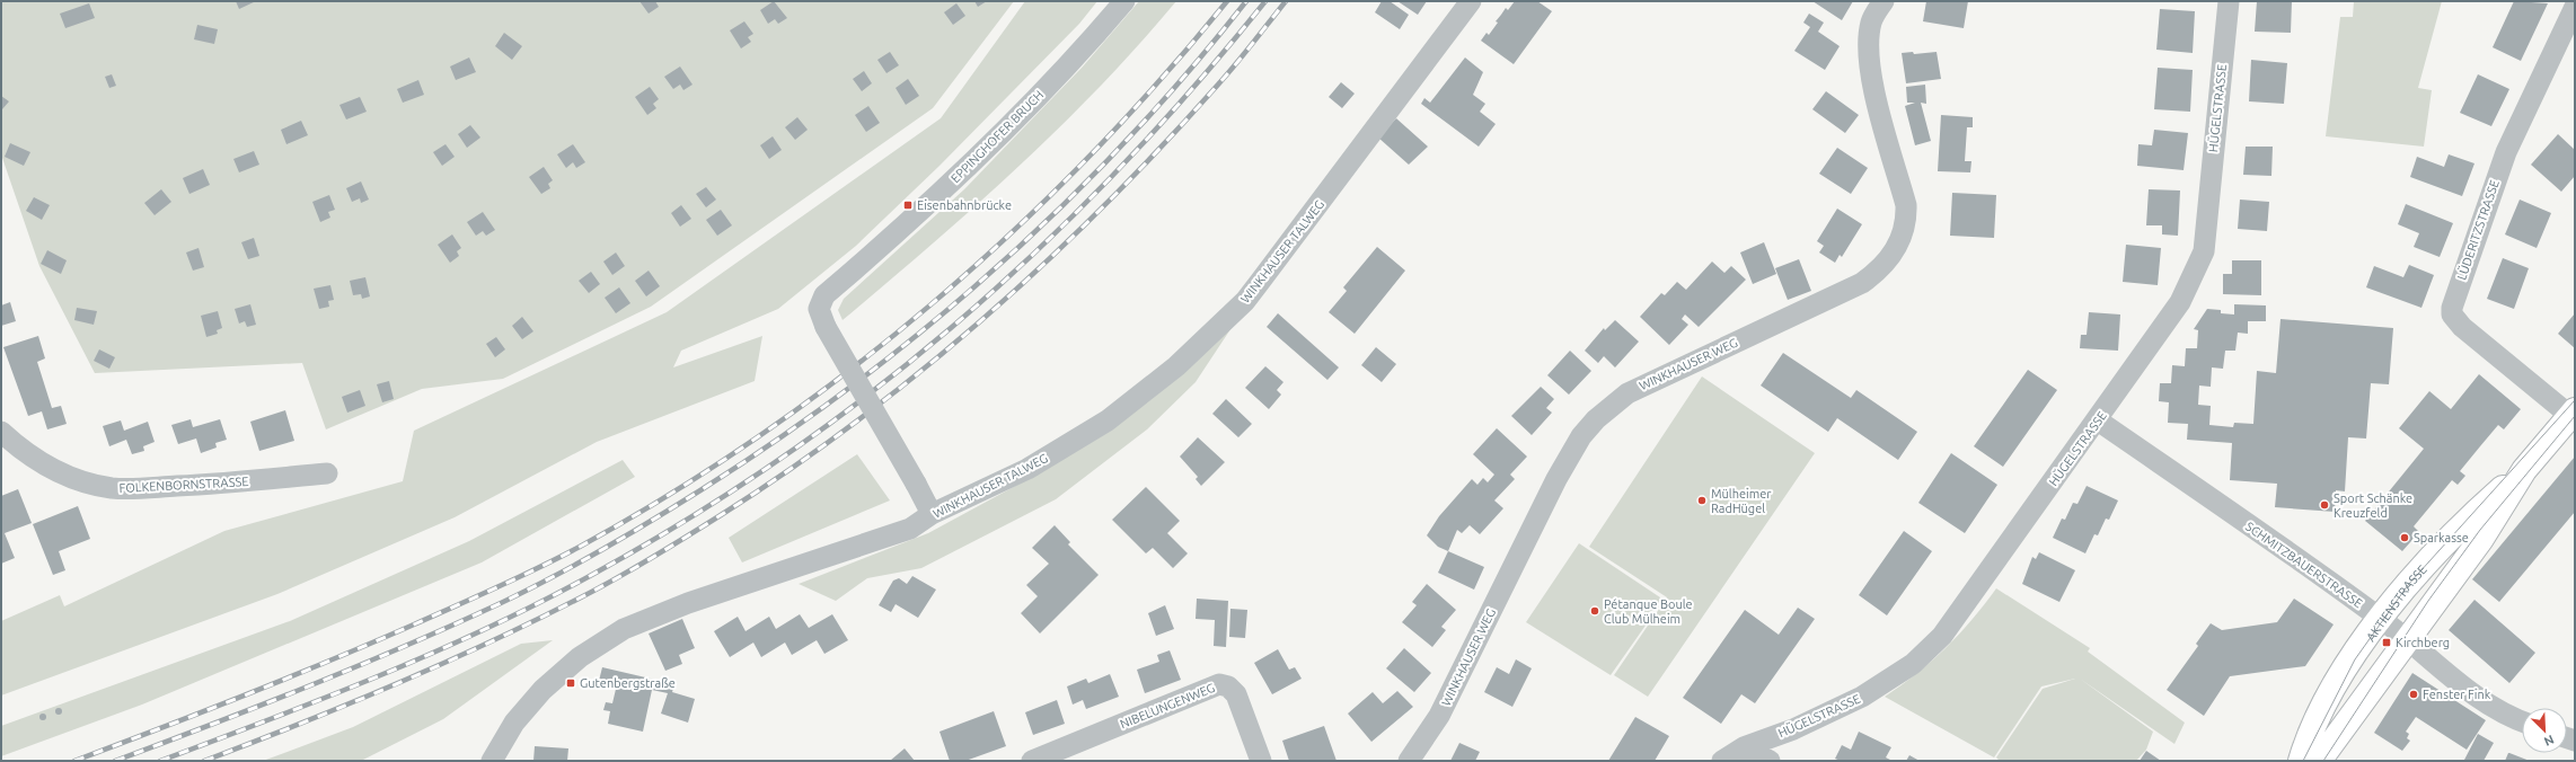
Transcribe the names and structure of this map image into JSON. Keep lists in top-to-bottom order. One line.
{"streets":{"main road":["AKTIENSTRASSE"],"street":["HÜGELSTRASSE","EPPINGHOFER BRUCH","LÜDERITZSTRASSE","WINKHAUSER TALWEG","WINKHAUSER WEG","FOLKENBORNSTRASSE","SCHMITZBAUERSTRASSE","NIBELUNGENWEG"]},"crossings":[["HÜGELSTRASSE","SCHMITZBAUERSTRASSE"],["EPPINGHOFER BRUCH","WINKHAUSER TALWEG"],["LÜDERITZSTRASSE","AKTIENSTRASSE"],["SCHMITZBAUERSTRASSE","AKTIENSTRASSE"]],"places":{"transit":["Eisenbahnbrücke","Kirchberg","Gutenbergstraße"],"other":["Mülheimer RadHügel","Sport Schänke Kreuzfeld","Sparkasse","Pétanque Boule Club Mülheim","Fenster Fink"]},"north":"bottom right"}
